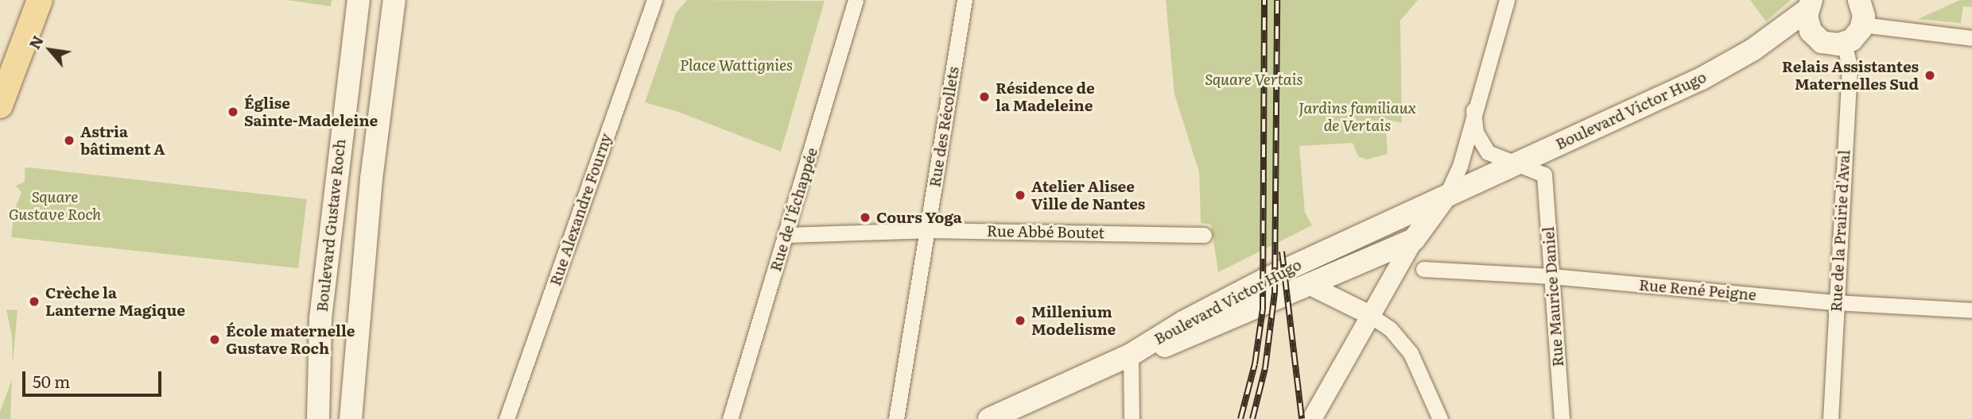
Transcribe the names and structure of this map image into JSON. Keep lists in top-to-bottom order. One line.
{"streets":{"main road":["Boulevard Victor Hugo","Boulevard Gustave Roch"],"street":["Rue des Récollets","Rue Alexandre Fourny","Rue de l'Échappée","Rue de la Prairie d'Aval","Rue Abbé Boutet","Rue René Peigne","Rue Maurice Daniel"]},"crossings":[["Boulevard Victor Hugo","Rue Maurice Daniel"],["Rue des Récollets","Rue Abbé Boutet"],["Rue de l'Échappée","Rue Abbé Boutet"],["Rue de la Prairie d'Aval","Rue René Peigne"],["Rue René Peigne","Rue Maurice Daniel"]],"parks":["Place Wattignies","Square Vertais","Jardins familiaux de Vertais","Square Gustave Roch"],"places":["Relais Assistantes Maternelles Sud","Résidence de la Madeleine","Église Sainte-Madeleine","Astria bâtiment A","Atelier Alisee Ville de Nantes","Cours Yoga","Crèche la Lanterne Magique","Millenium Modelisme","École maternelle Gustave Roch"],"scale_bar":"50 m","north":"top left"}
